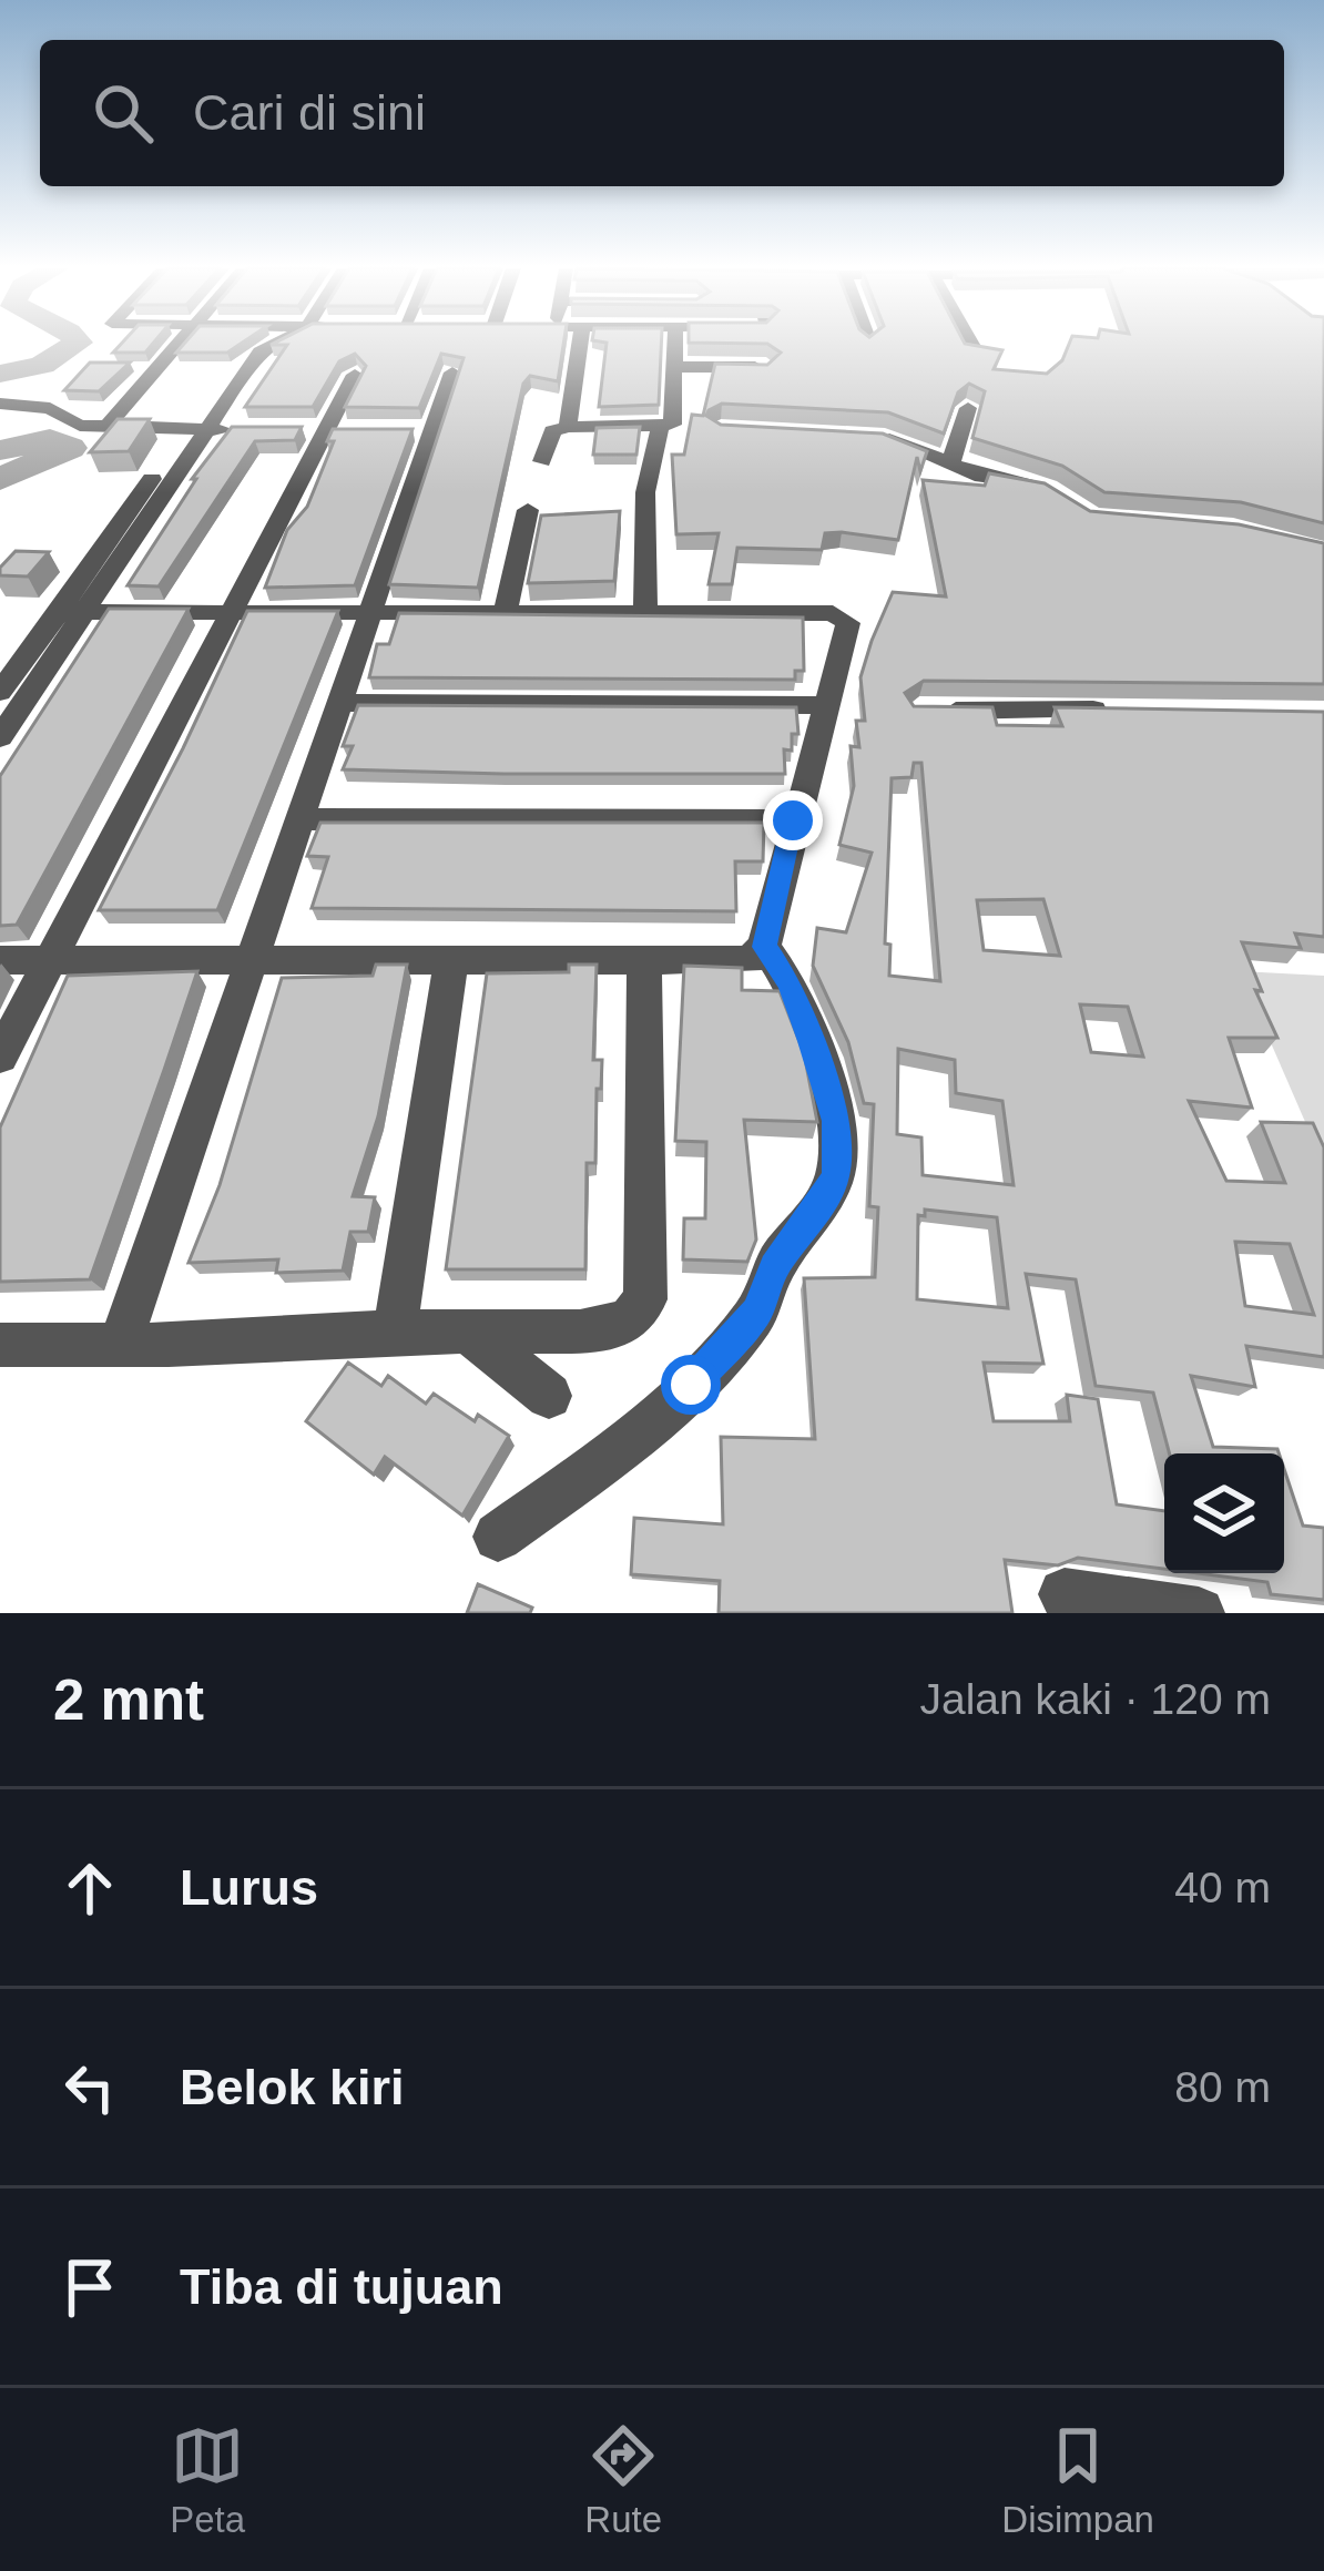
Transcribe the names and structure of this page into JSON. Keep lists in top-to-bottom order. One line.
{"page":{"search":"Cari di sini","heading":["2 mnt","Jalan kaki · 120 m"],"list":[["Lurus","40 m"],["Belok kiri","80 m"],"Tiba di tujuan"],"nav":["Peta","Rute","Disimpan"]}}
